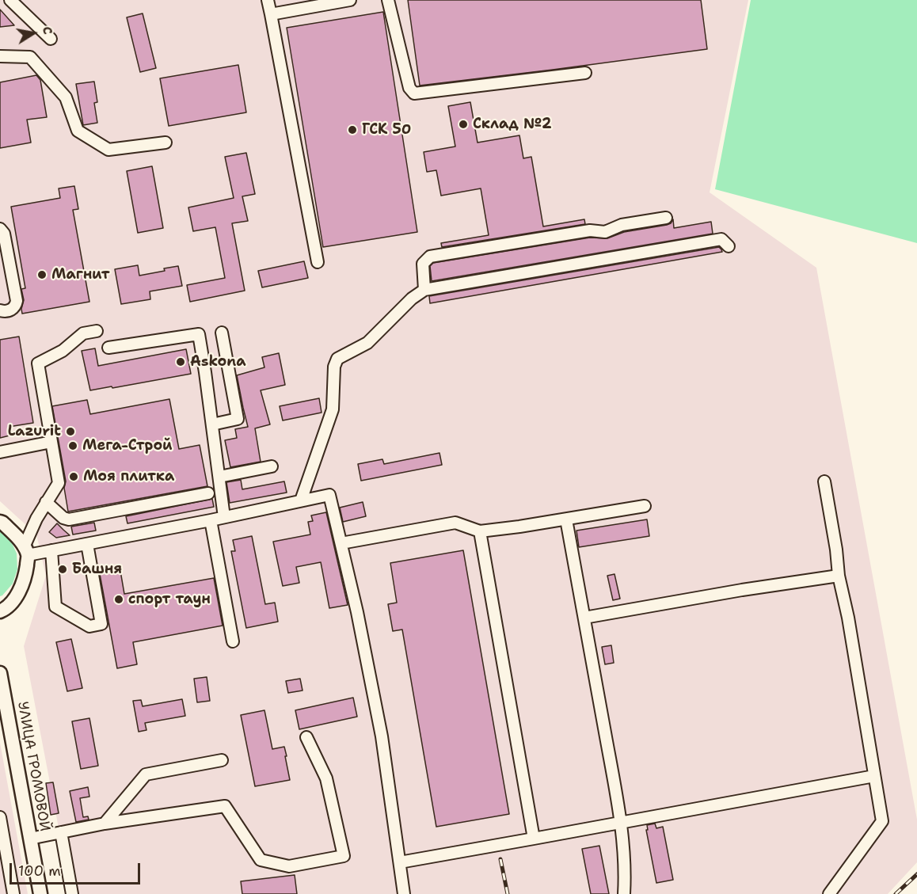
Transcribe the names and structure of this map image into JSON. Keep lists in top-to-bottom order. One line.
{"streets":{"main road":["УЛИЦА ГРОМОВОЙ"]},"places":["Склад №2","ГСК 50","Магнит","Askona","Lazurit","Мега-Строй","Моя плитка","Башня","спорт таун"],"scale_bar":"100 m","north":"right"}
